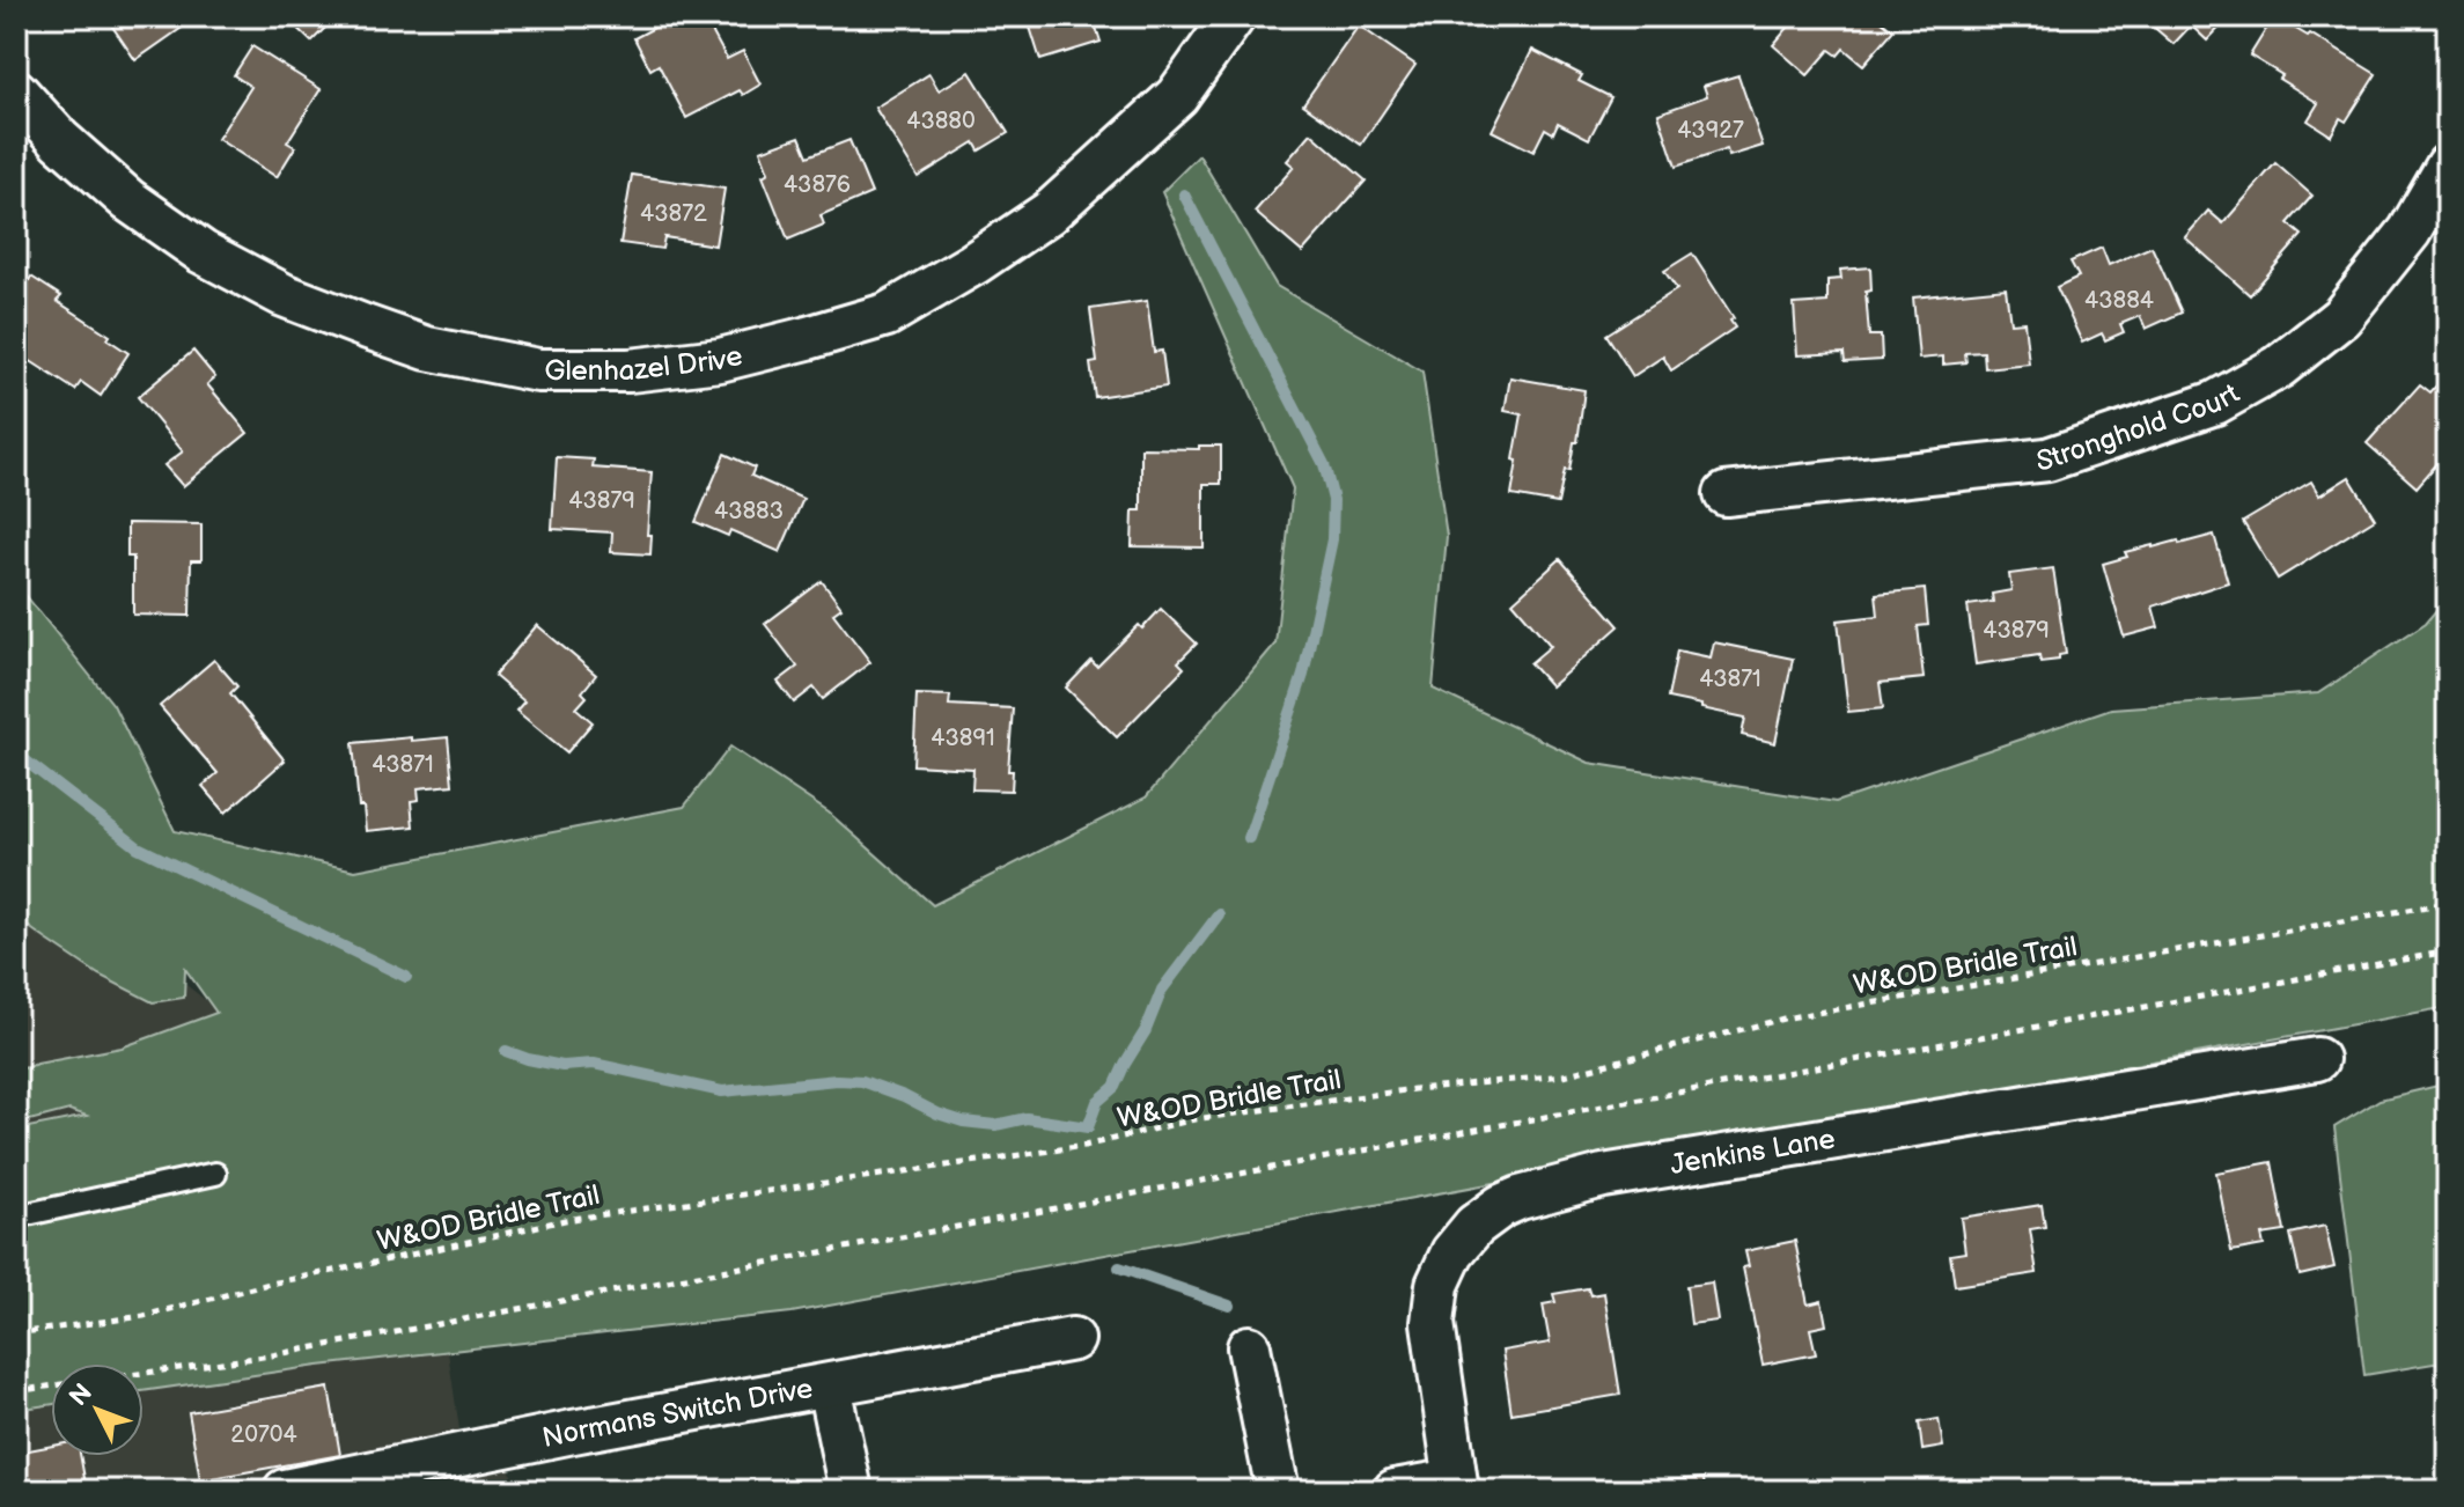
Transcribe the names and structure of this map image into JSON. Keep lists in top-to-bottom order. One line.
{"streets":{"street":["Glenhazel Drive","Stronghold Court","Jenkins Lane","Normans Switch Drive"],"path":["W&OD Bridle Trail"]},"house_numbers":["43880","43927","43876","43872","43884","43879","43883","43879","43871","43891","43871","20704"],"north":"top left"}
